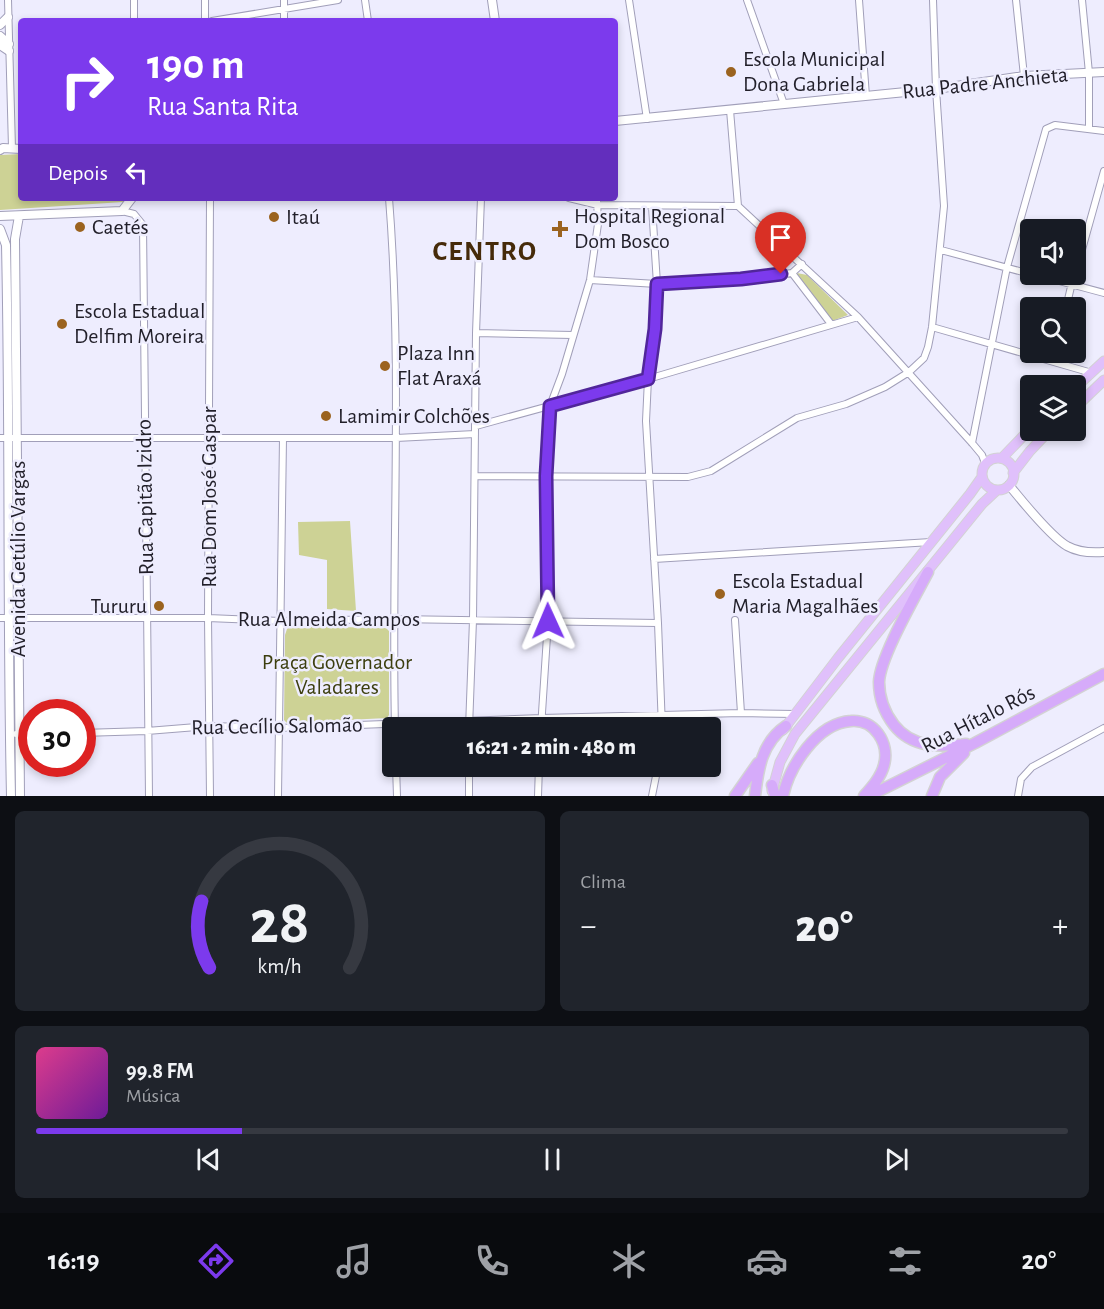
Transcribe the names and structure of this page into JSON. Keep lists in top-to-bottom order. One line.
{"streets":{"highway":["Rua Hítalo Rós"],"main road":["Rua Padre Anchieta","Avenida Getúlio Vargas"],"street":["Rua Capitão Izidro","Rua Dom José Gaspar","Rua Almeida Campos","Rua Cecílio Salomão"]},"crossings":[["Rua Capitão Izidro","Rua Almeida Campos"],["Rua Capitão Izidro","Rua Cecílio Salomão"],["Rua Dom José Gaspar","Rua Almeida Campos"],["Rua Dom José Gaspar","Rua Cecílio Salomão"],["Avenida Getúlio Vargas","Rua Almeida Campos"]],"districts":["CENTRO"],"parks":["Praça Governador Valadares"],"places":{"other":["Escola Municipal Dona Gabriela","Itaú","Caetés","Escola Estadual Delfim Moreira","Plaza Inn Flat Araxá","Lamimir Colchões","Escola Estadual Maria Magalhães","Tururu"],"health":["Hospital Regional Dom Bosco"]},"page":{"turn":["190 m","Rua Santa Rita"],"then":"Depois","limit":"30","trip":"16:21 · 2 min · 480 m","tile":"Clima","heat":["−","20°","+"],"song":["99.8 FM","Música"],"tabs":["16:19","20°"],"gauge":["28","km/h"]}}
